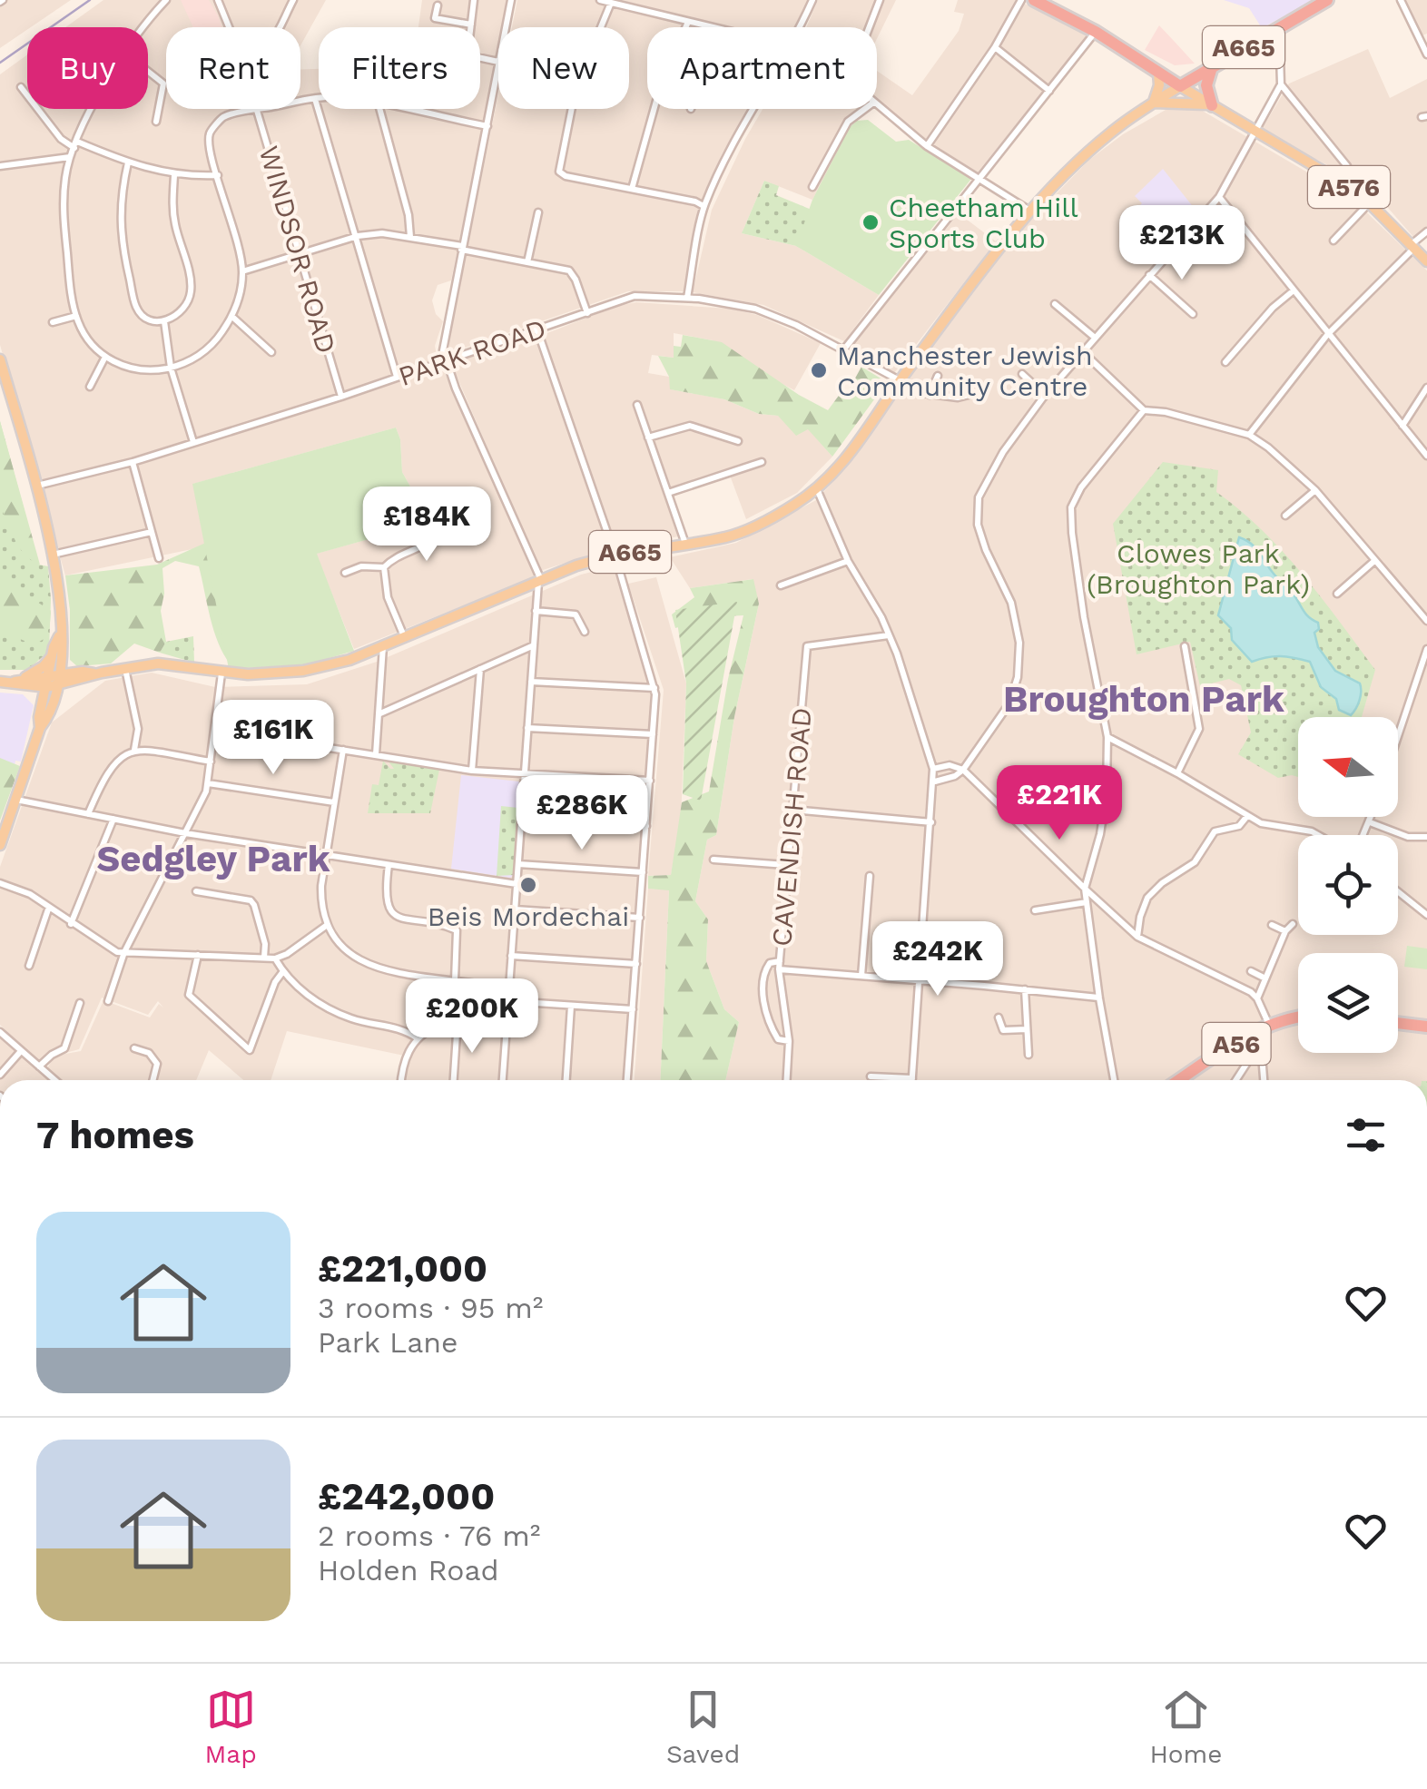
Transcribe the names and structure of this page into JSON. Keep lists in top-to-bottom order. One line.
{"streets":{"highway":["A665","A576","A56"],"street":["WINDSOR ROAD","PARK ROAD","CAVENDISH ROAD"]},"crossings":[["A665","A576"],["A665","PARK ROAD"],["WINDSOR ROAD","PARK ROAD"]],"districts":["Broughton Park","Sedgley Park"],"parks":["Clowes Park (Broughton Park)"],"places":["Cheetham Hill Sports Club","Manchester Jewish Community Centre","Beis Mordechai"],"north":"left","page":{"chip":["Buy","Rent","Filters","New","Apartment"],"price":["£213K","£184K","£161K","£221K","£286K","£242K","£200K"],"heading":"7 homes","list":[{"name":"£221,000","note":"3 rooms · 95 m² · Park Lane"},{"name":"£242,000","note":"2 rooms · 76 m² · Holden Road"}],"tabs":["Map","Saved","Home"]}}
